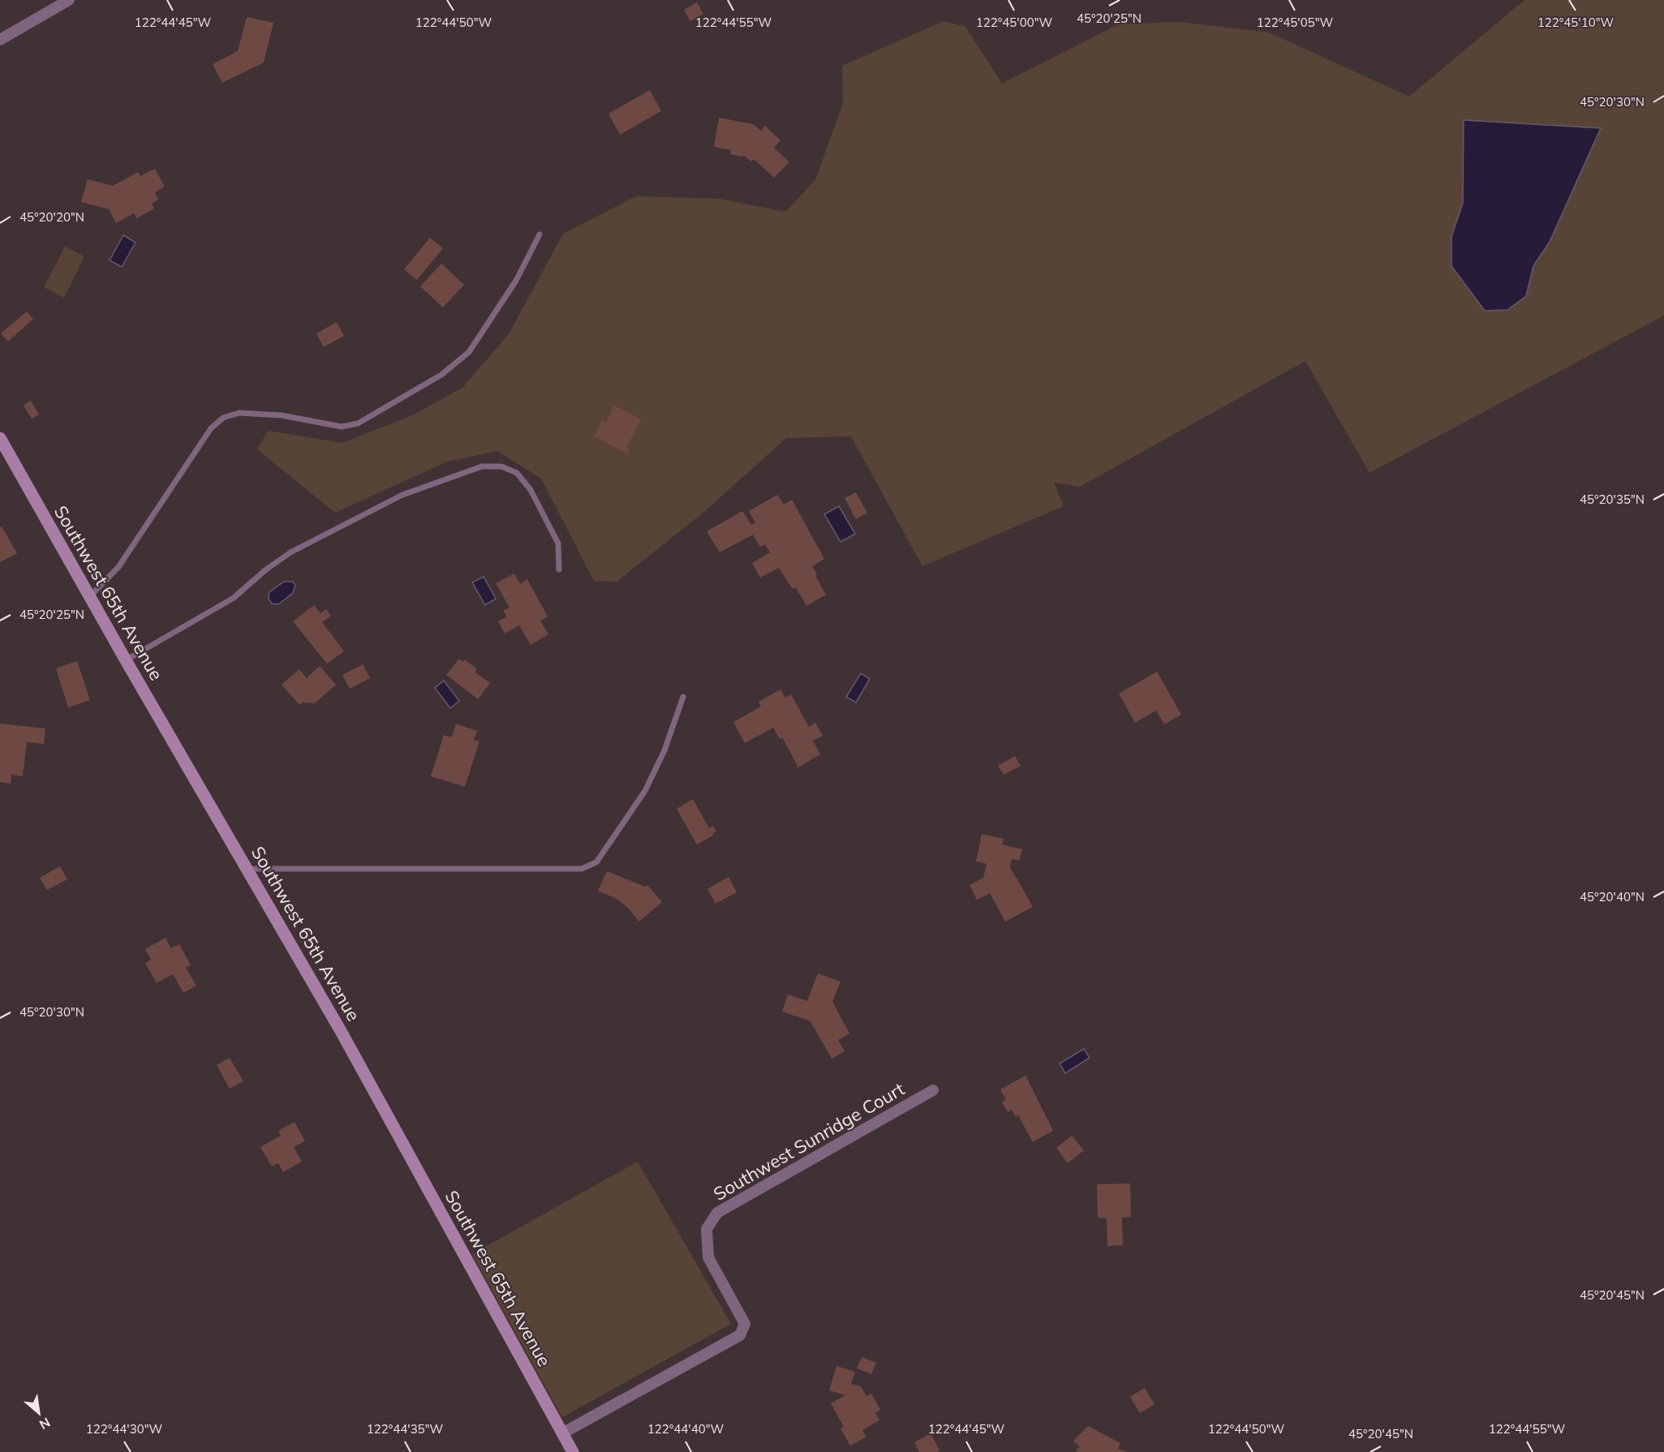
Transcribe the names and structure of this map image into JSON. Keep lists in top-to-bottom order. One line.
{"streets":{"main road":["Southwest 65th Avenue"],"street":["Southwest Sunridge Court"]},"crossings":[["Southwest 65th Avenue","Southwest Sunridge Court"]],"north":"bottom right","coordinates":["45°20'25\"N","122°44'45\"W","122°44'50\"W","122°44'55\"W","122°45'00\"W","122°45'05\"W","122°45'10\"W","45°20'30\"N","45°20'20\"N","45°20'35\"N","45°20'40\"N","45°20'45\"N","122°44'30\"W","122°44'35\"W","122°44'40\"W"]}
